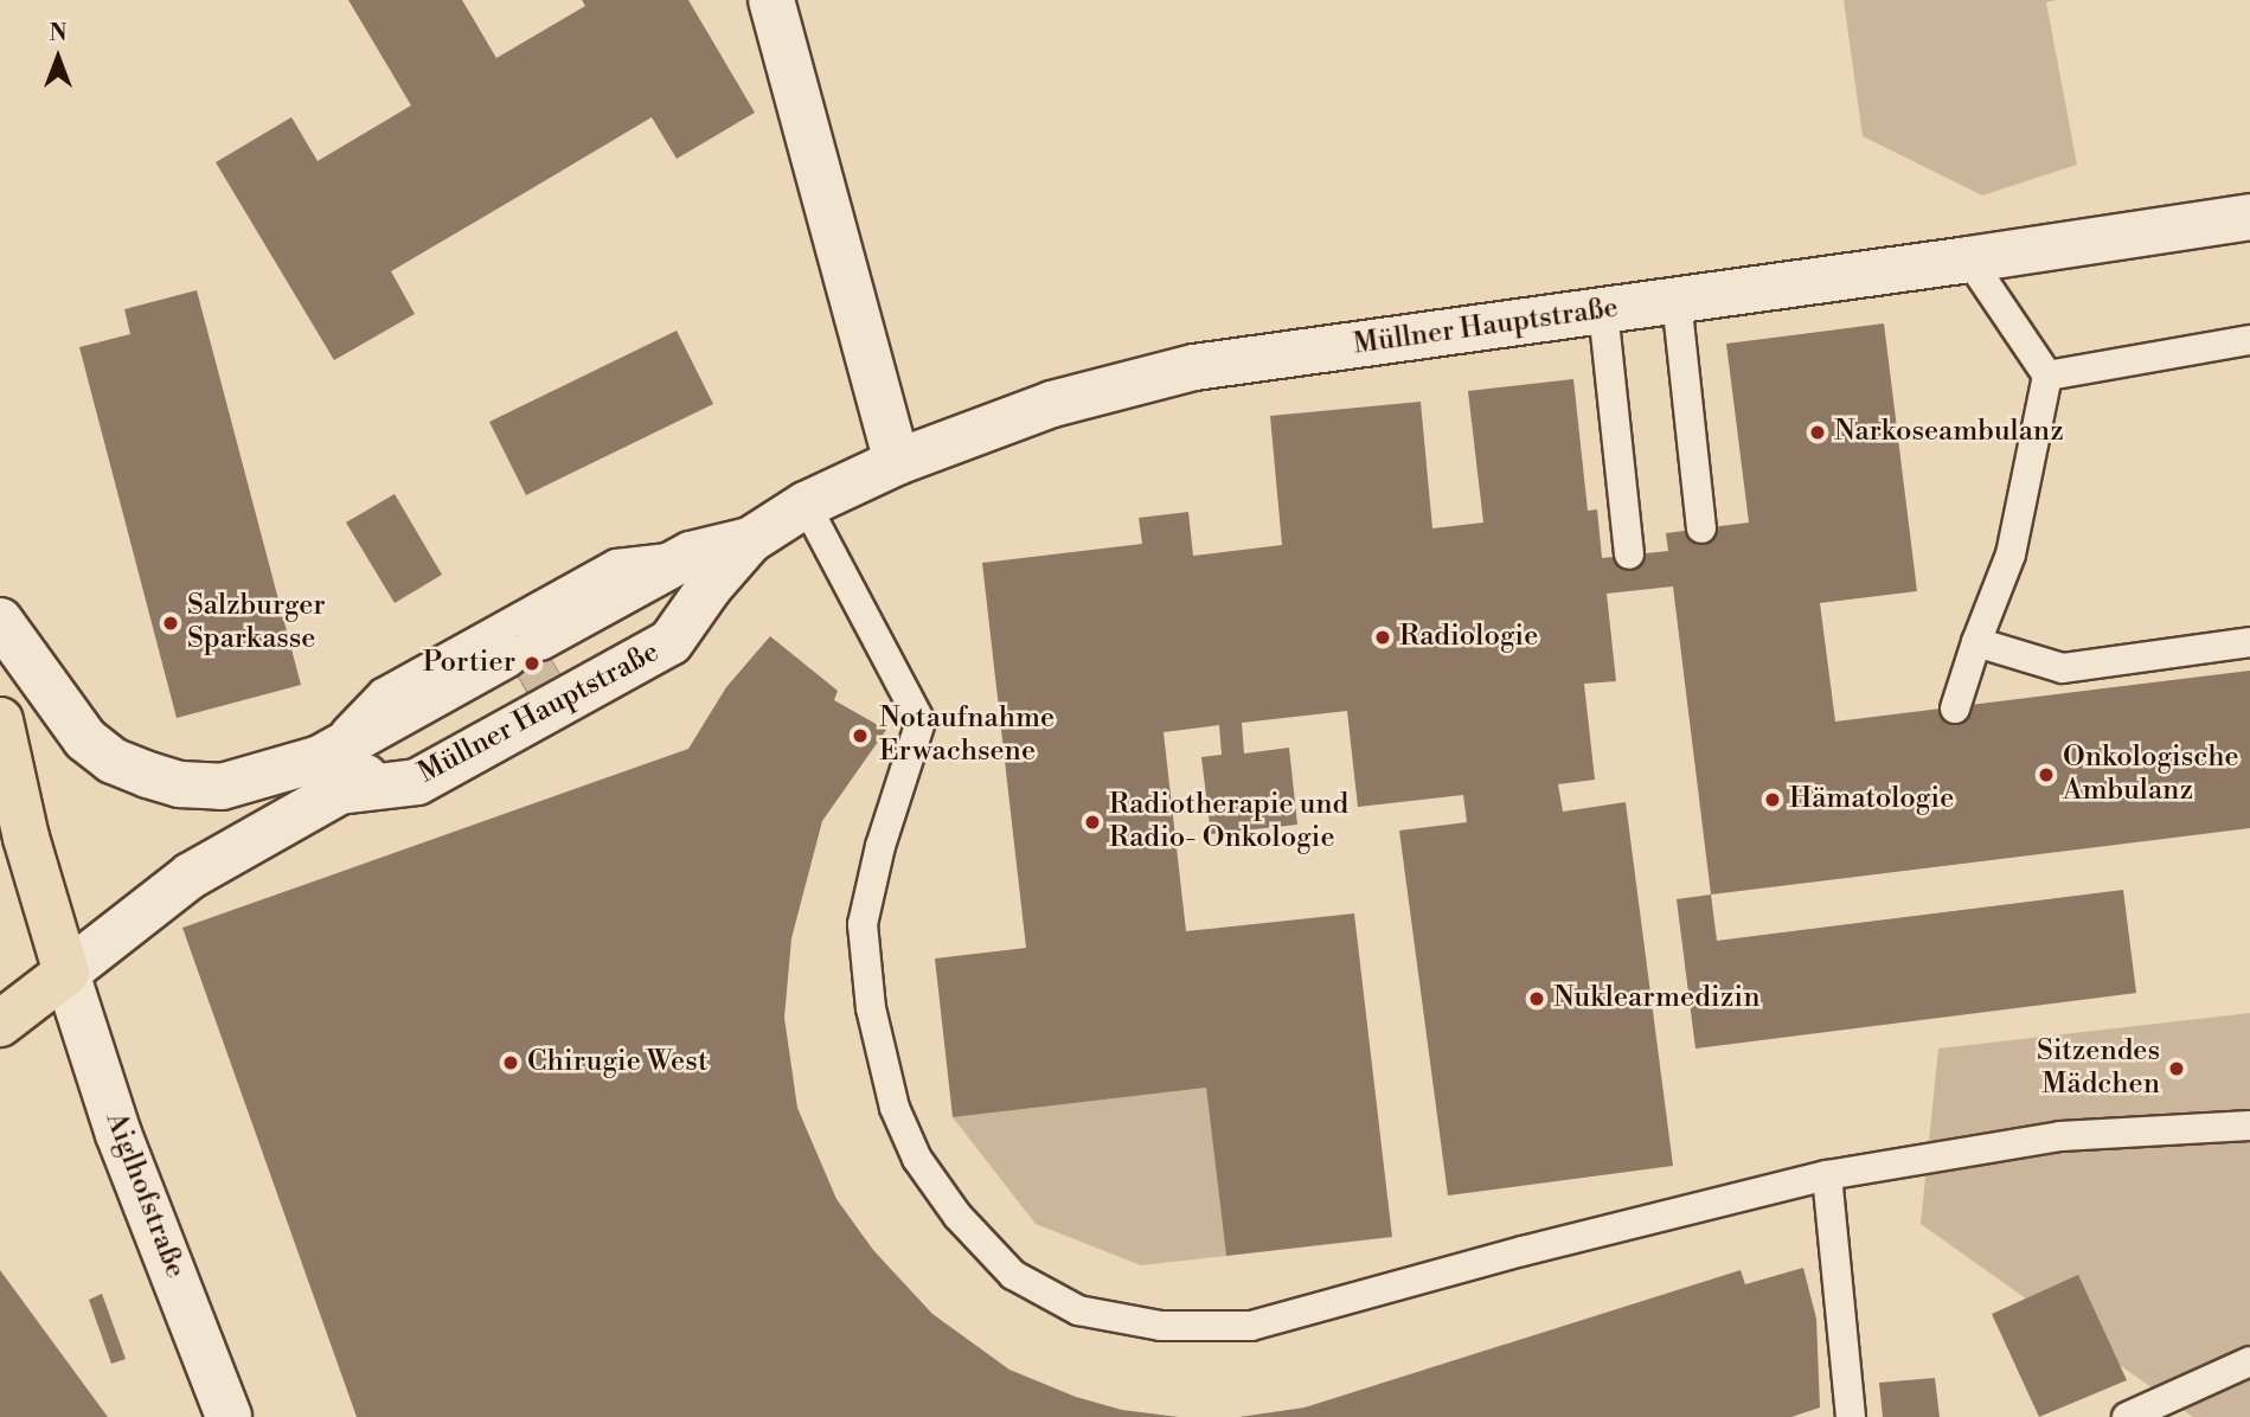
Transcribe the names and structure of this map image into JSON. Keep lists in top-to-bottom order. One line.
{"streets":{"street":["Müllner Hauptstraße","Aiglhofstraße"]},"crossings":[["Müllner Hauptstraße","Aiglhofstraße"]],"places":["Narkoseambulanz","Salzburger Sparkasse","Radiologie","Portier","Notaufnahme Erwachsene","Onkologische Ambulanz","Hämatologie","Radiotherapie und Radio- Onkologie","Nuklearmedizin","Chirugie West","Sitzendes Mädchen"],"north":"top"}
